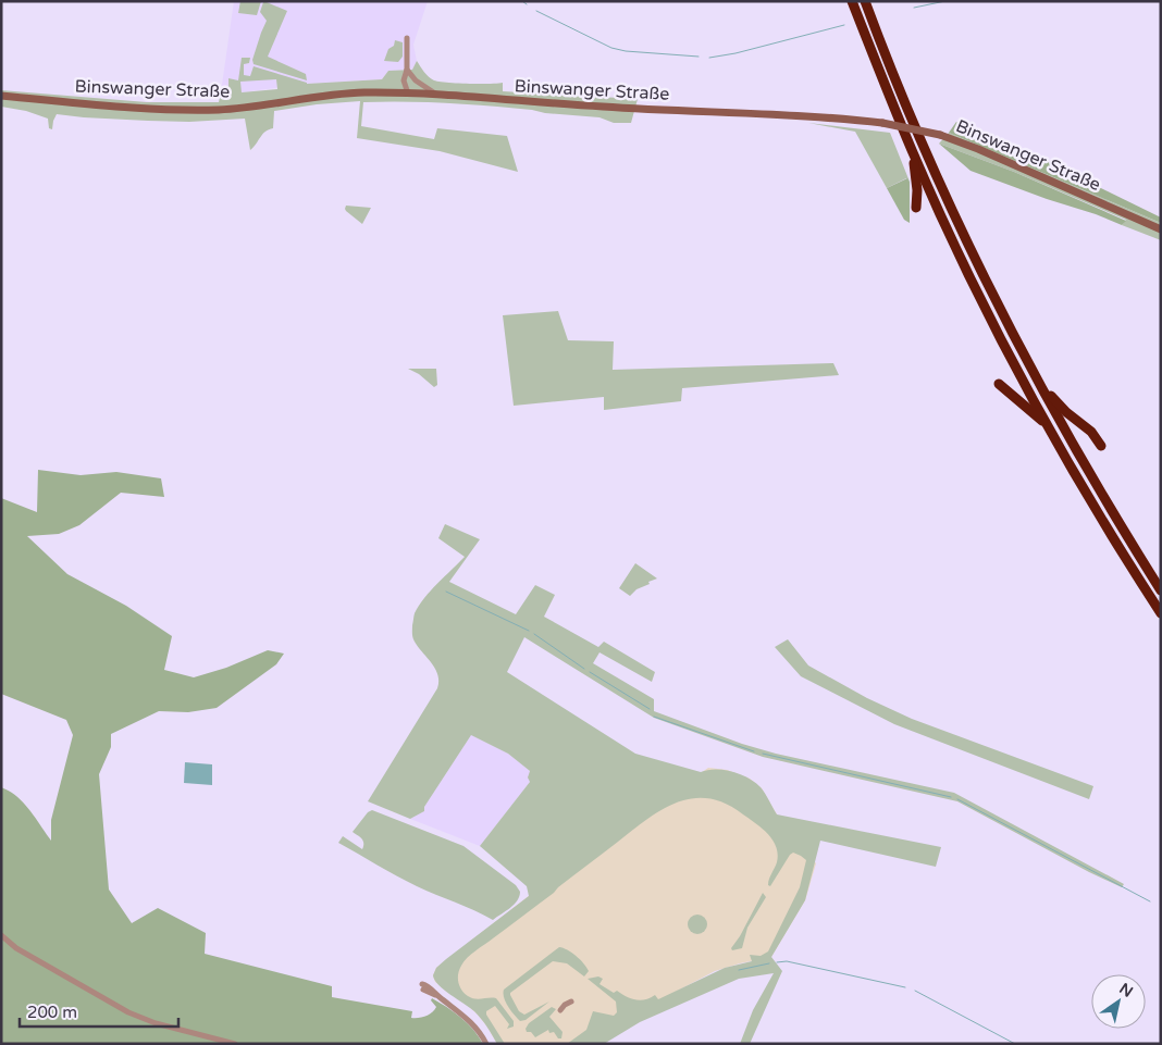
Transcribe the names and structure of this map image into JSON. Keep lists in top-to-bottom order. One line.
{"streets":{"main road":["Binswanger Straße"]},"scale_bar":"200 m","north":"top right"}
